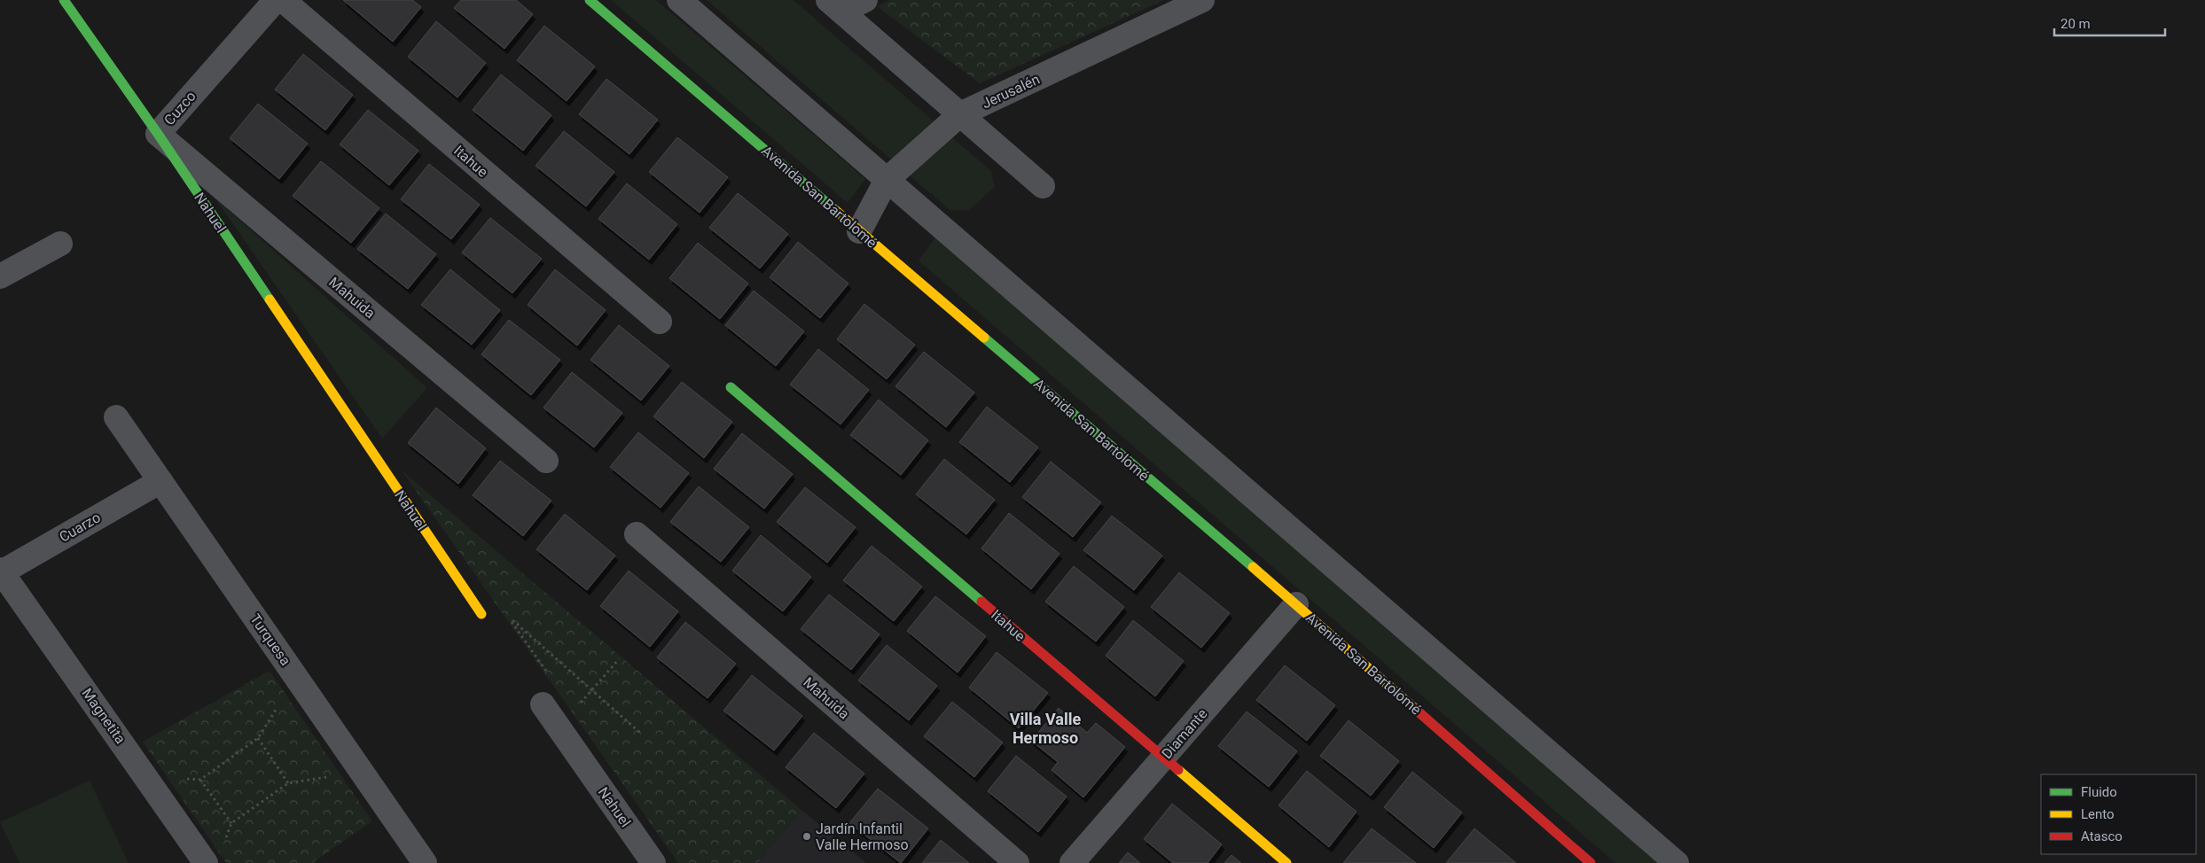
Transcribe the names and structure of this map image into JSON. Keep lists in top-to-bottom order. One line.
{"streets":{"street":["Jerusalén","Cuzco","Itahue","Avenida San Bartolomé","Nahuel","Mahuida","Cuarzo","Turquesa","Magnetita","Diamante"]},"crossings":[["Jerusalén","Avenida San Bartolomé"],["Cuzco","Nahuel"],["Cuzco","Mahuida"],["Itahue","Diamante"],["Avenida San Bartolomé","Diamante"],["Nahuel","Mahuida"],["Cuarzo","Turquesa"],["Cuarzo","Magnetita"]],"districts":["Villa Valle Hermoso"],"places":["Jardín Infantil Valle Hermoso"],"legend":["Fluido","Lento","Atasco"],"scale_bar":"20 m"}
